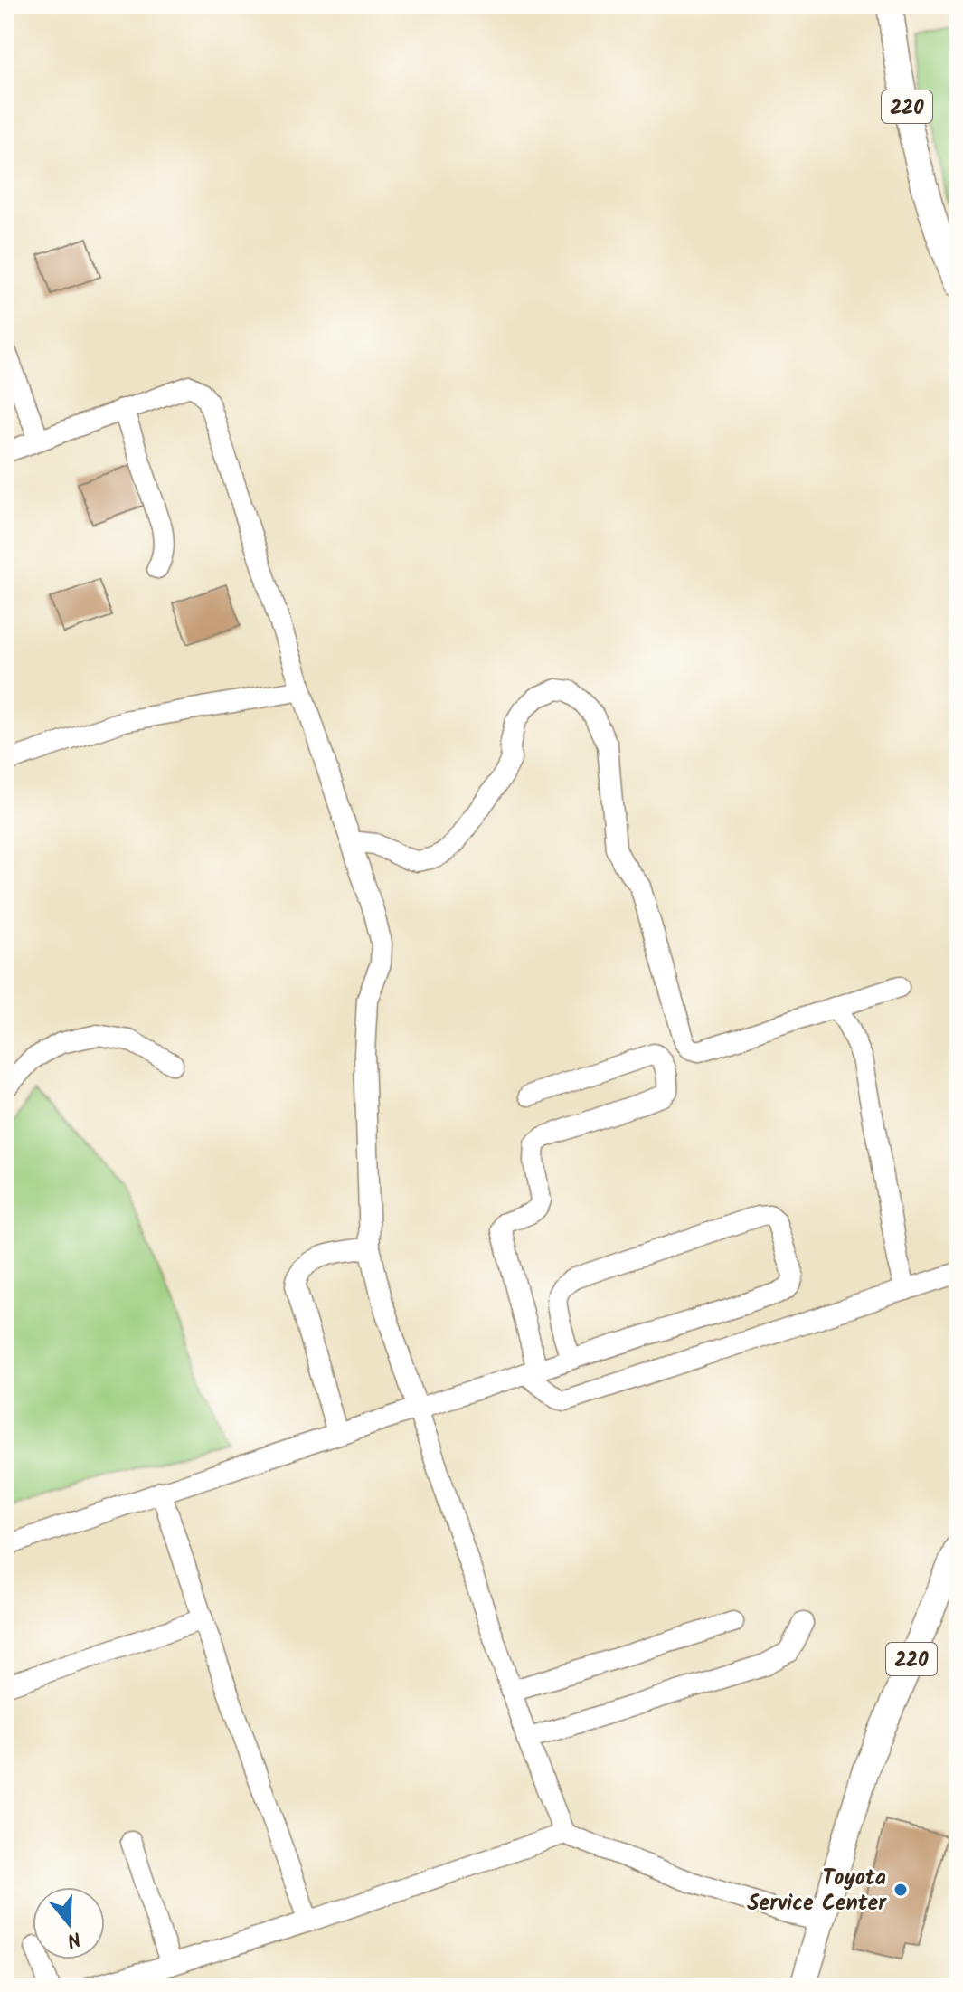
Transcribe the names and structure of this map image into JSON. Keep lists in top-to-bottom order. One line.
{"streets":{"main road":["220"]},"places":["Toyota Service Center"],"north":"bottom"}
